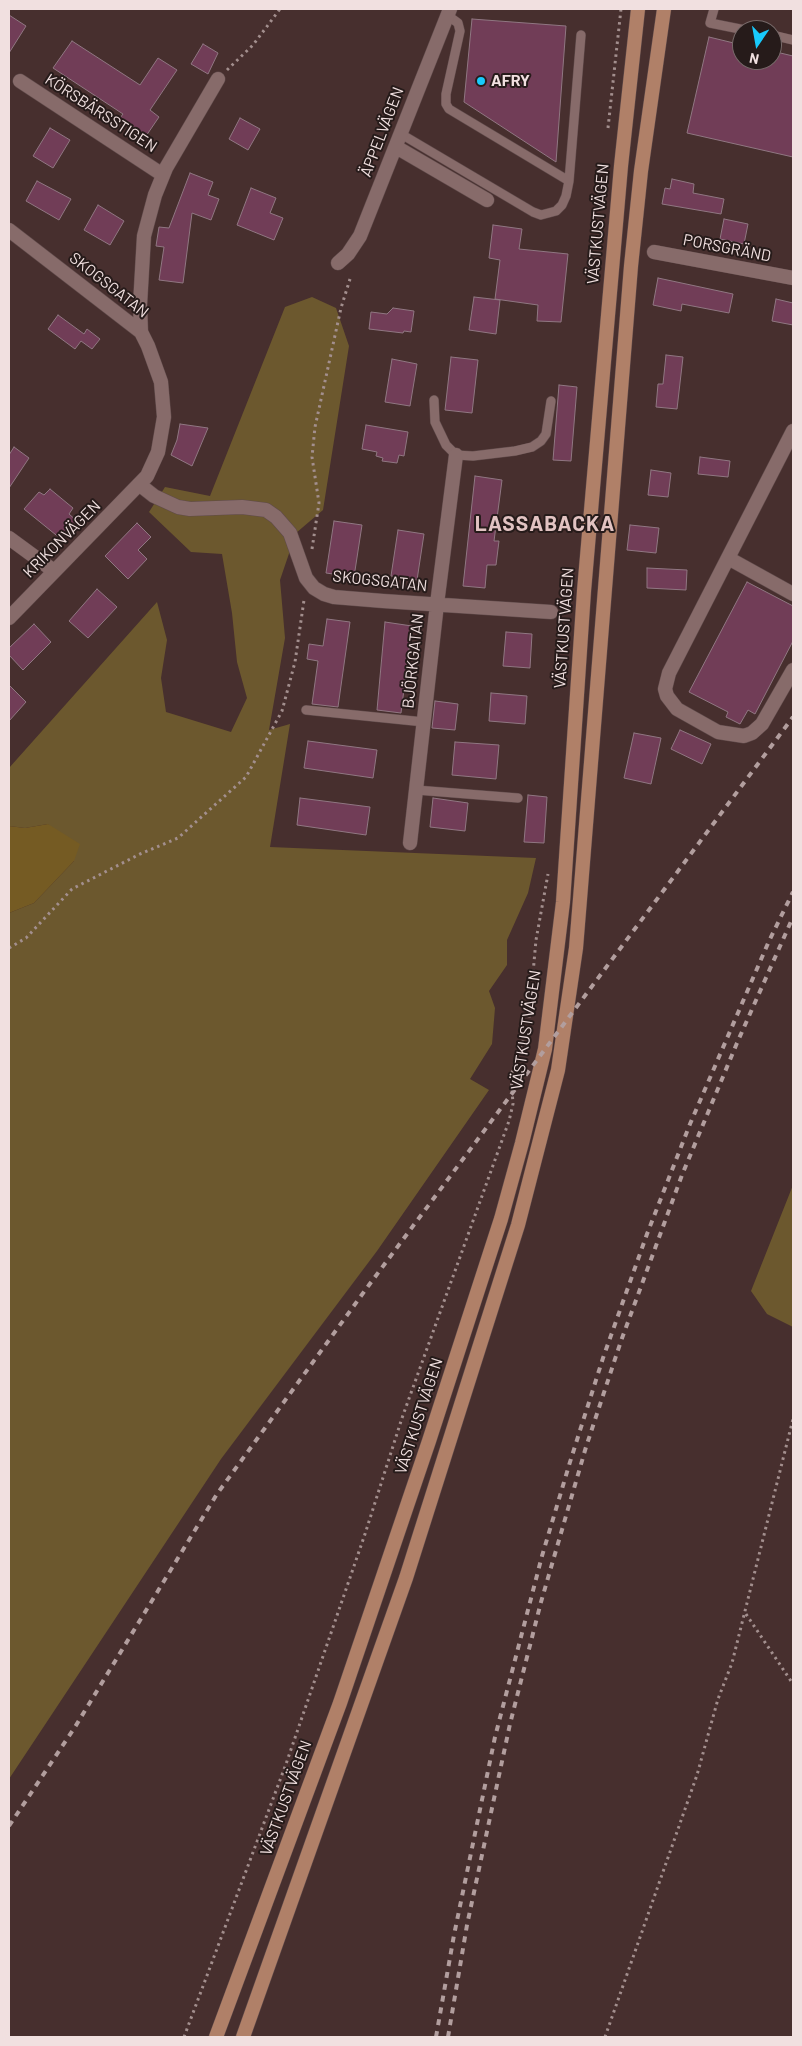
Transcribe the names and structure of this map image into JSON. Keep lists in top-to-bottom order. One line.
{"streets":{"main road":["VÄSTKUSTVÄGEN"],"street":["KÖRSBÄRSSTIGEN","ÄPPELVÄGEN","PORSGRÄND","SKOGSGATAN","KRIKONVÄGEN","BJÖRKGATAN"]},"crossings":[["SKOGSGATAN","KRIKONVÄGEN"],["SKOGSGATAN","BJÖRKGATAN"]],"districts":["LASSABACKA"],"places":["AFRY"],"north":"bottom"}
